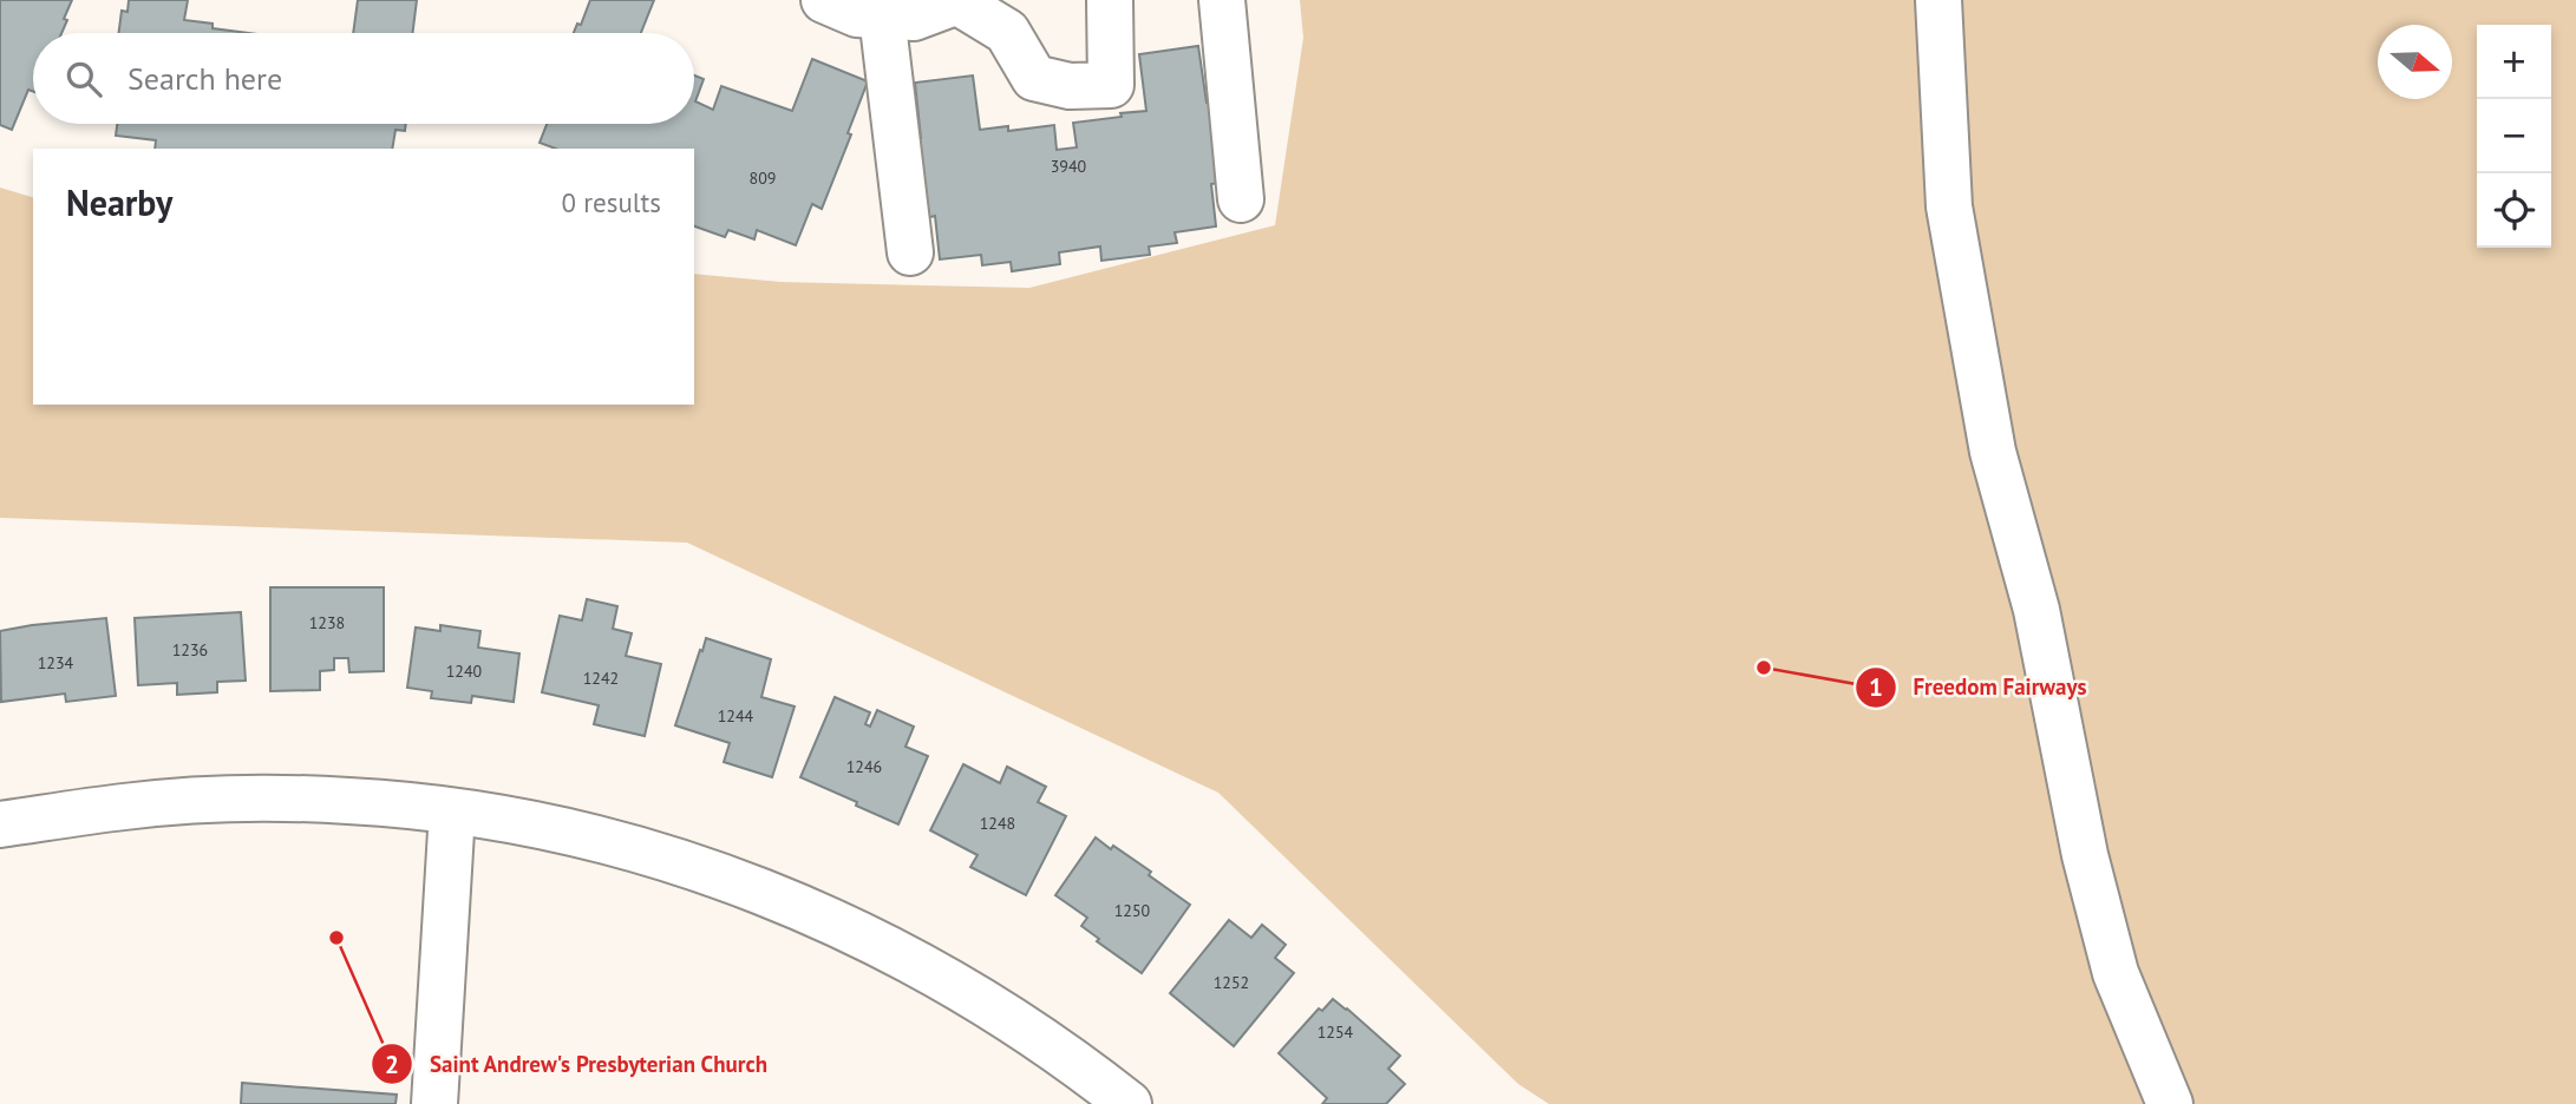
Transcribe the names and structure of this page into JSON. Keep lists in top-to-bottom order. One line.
{"places":["Freedom Fairways","Saint Andrew's Presbyterian Church"],"house_numbers":["3940","809","1238","1236","1234","1240","1242","1244","1246","1248","1250","1252","1254"],"north":"right","page":{"map_buttons":["+","−"],"search":"Search here","heading":["Nearby","0 results"]}}
